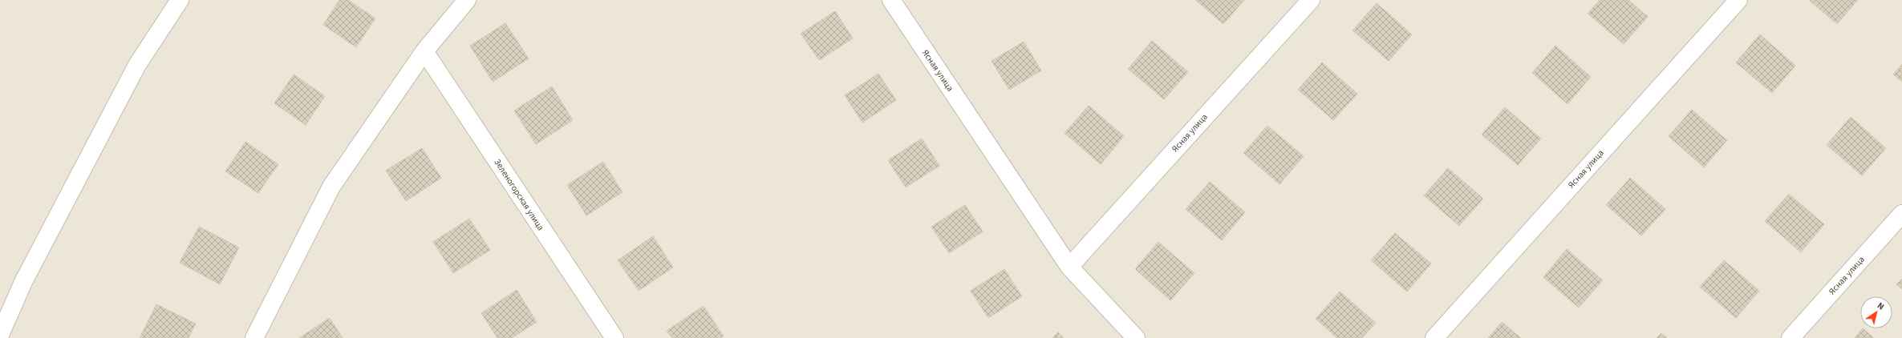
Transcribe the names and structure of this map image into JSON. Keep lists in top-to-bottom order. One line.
{"streets":{"street":["Ясная улица","Зеленогорская улица"]},"north":"top right"}
